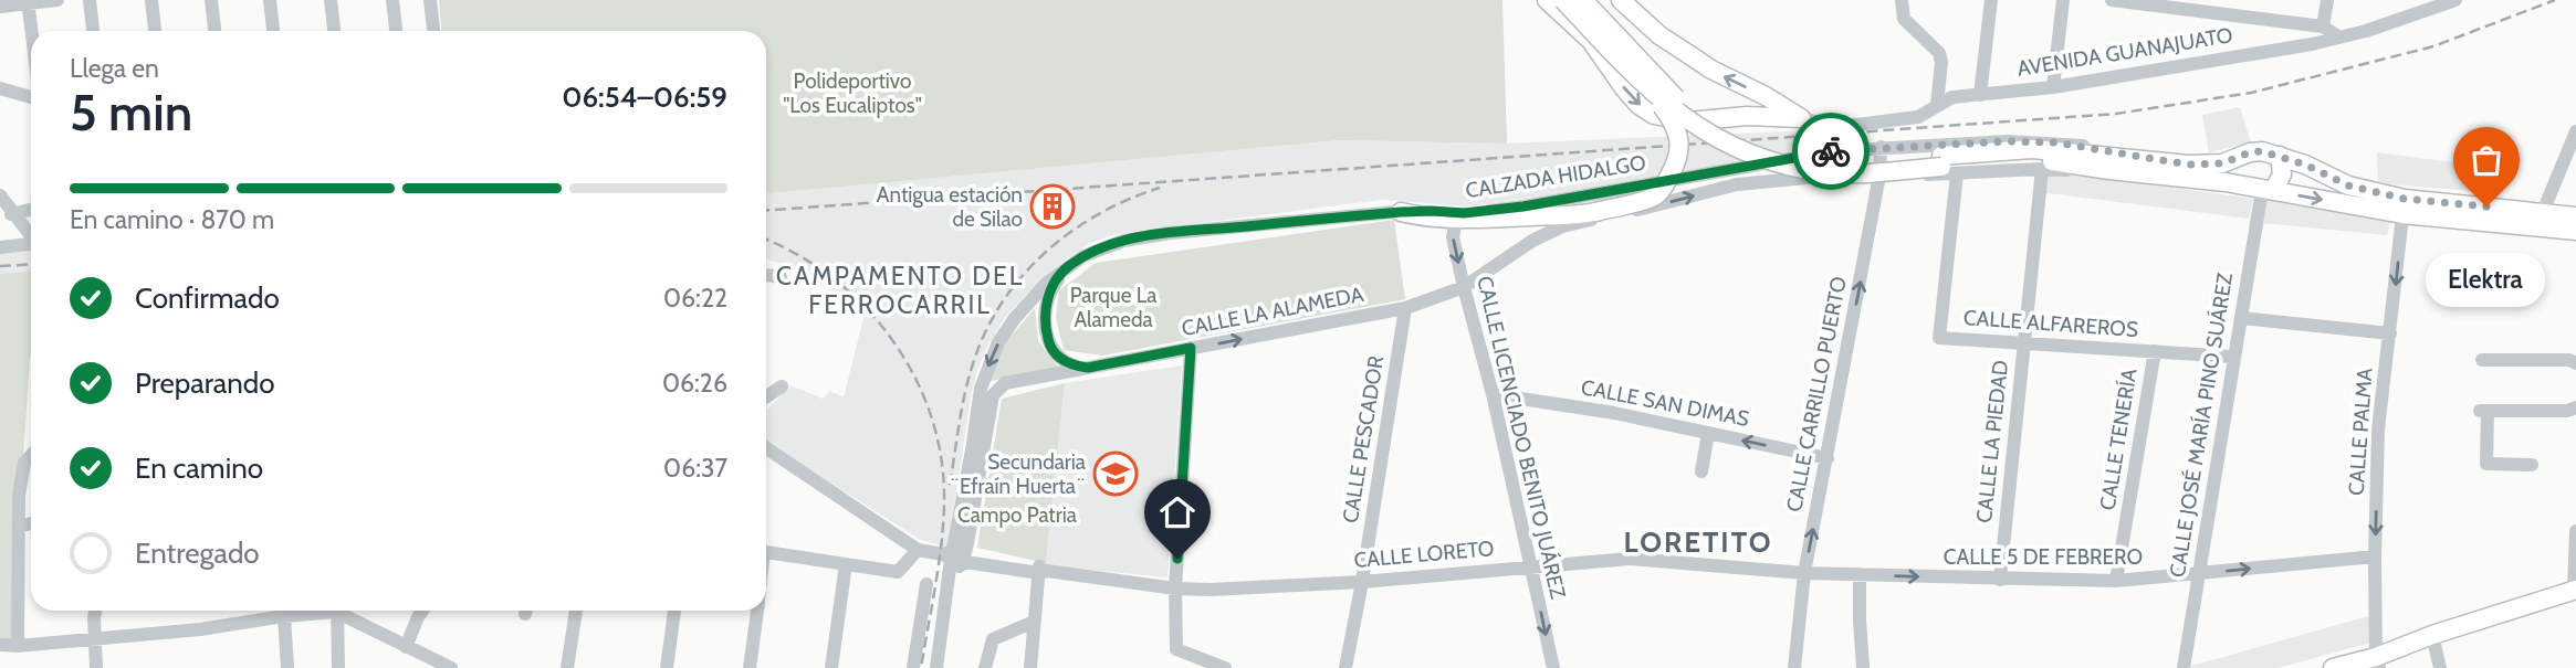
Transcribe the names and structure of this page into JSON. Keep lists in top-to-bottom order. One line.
{"streets":{"street":["AVENIDA GUANAJUATO","CALZADA HIDALGO","CALLE LA ALAMEDA","CALLE ALFAREROS","CALLE CARRILLO PUERTO","CALLE SAN DIMAS","CALLE JOSÉ MARÍA PINO SUÁREZ","CALLE PALMA","CALLE LICENCIADO BENITO JUÁREZ","CALLE PESCADOR","CALLE TENERÍA","CALLE LA PIEDAD","CALLE LORETO","CALLE 5 DE FEBRERO"]},"crossings":[["CALZADA HIDALGO","CALLE LA ALAMEDA"],["CALZADA HIDALGO","CALLE CARRILLO PUERTO"],["CALZADA HIDALGO","CALLE LORETO"],["CALLE LA ALAMEDA","CALLE ALFAREROS"],["CALLE LA ALAMEDA","CALLE CARRILLO PUERTO"],["CALLE LA ALAMEDA","CALLE LICENCIADO BENITO JUÁREZ"],["CALLE LA ALAMEDA","CALLE PESCADOR"],["CALLE LA ALAMEDA","CALLE LA PIEDAD"],["CALLE ALFAREROS","CALLE JOSÉ MARÍA PINO SUÁREZ"],["CALLE ALFAREROS","CALLE TENERÍA"],["CALLE ALFAREROS","CALLE LA PIEDAD"],["CALLE CARRILLO PUERTO","CALLE SAN DIMAS"],["CALLE CARRILLO PUERTO","CALLE LORETO"],["CALLE CARRILLO PUERTO","CALLE 5 DE FEBRERO"],["CALLE SAN DIMAS","CALLE LICENCIADO BENITO JUÁREZ"],["CALLE JOSÉ MARÍA PINO SUÁREZ","CALLE 5 DE FEBRERO"],["CALLE PALMA","CALLE 5 DE FEBRERO"],["CALLE LICENCIADO BENITO JUÁREZ","CALLE LORETO"],["CALLE PESCADOR","CALLE LORETO"],["CALLE TENERÍA","CALLE 5 DE FEBRERO"],["CALLE LA PIEDAD","CALLE 5 DE FEBRERO"],["CALLE LORETO","CALLE 5 DE FEBRERO"]],"one_way":["CALLE CARRILLO PUERTO","CALLE SAN DIMAS","CALLE PALMA","CALLE LICENCIADO BENITO JUÁREZ","CALLE 5 DE FEBRERO"],"districts":["CAMPAMENTO DEL FERROCARRIL","LORETITO"],"parks":["Polideportivo \"Los Eucaliptos\"","Parque La Alameda","Campo Patria"],"places":{"building":["Antigua estación de Silao"],"other":["Elektra"],"school or university":["Secundaria ¨Efraín Huerta¨"]},"page":{"heading":["5 min","Llega en","06:54–06:59"],"bar":"En camino · 870 m","bubble":"Elektra","list":[["Confirmado","06:22"],["Preparando","06:26"],["En camino","06:37"],"Entregado"]}}
